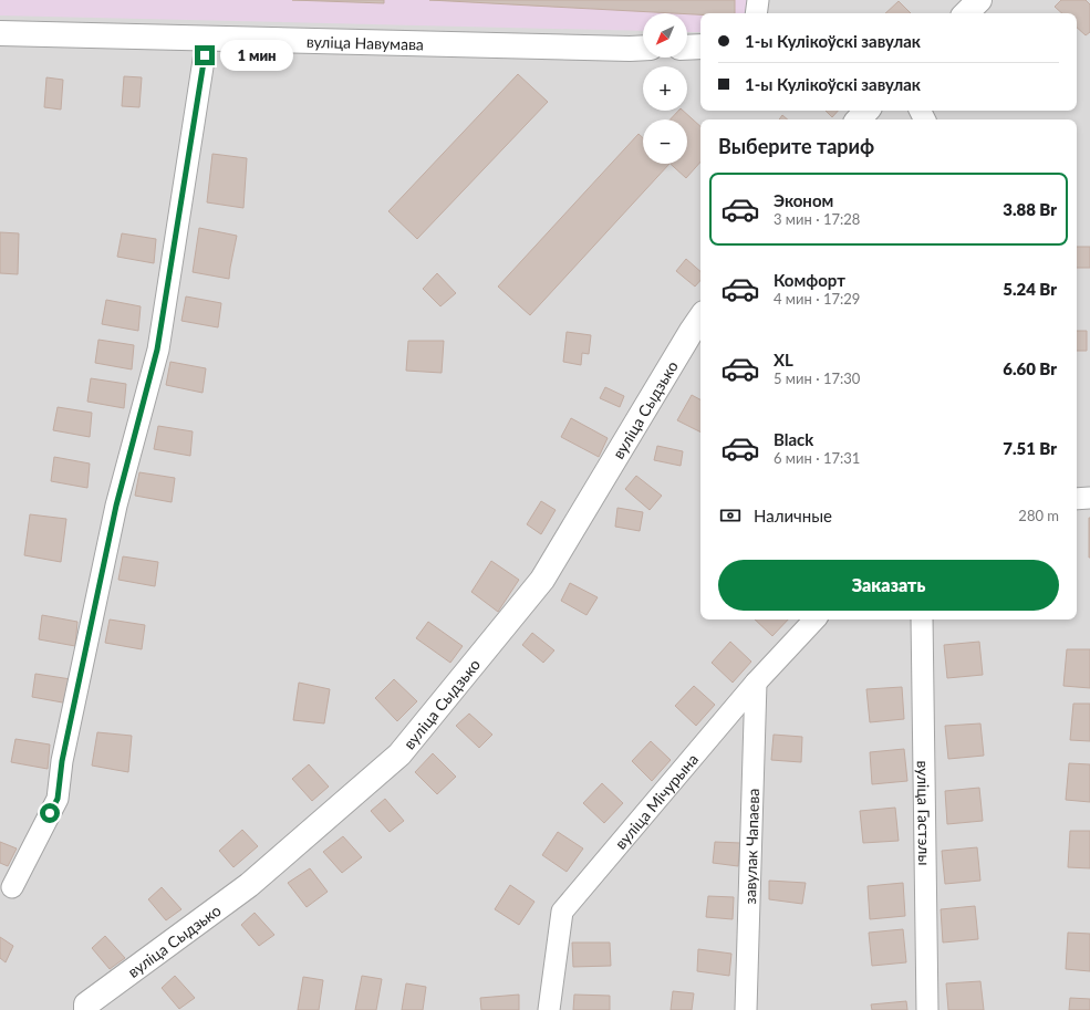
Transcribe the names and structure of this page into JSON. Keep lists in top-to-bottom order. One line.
{"streets":{"street":["вуліца Навумава","вуліца Сыдзько","вуліца Мічурына","вуліца Гастэлы","завулак Чапаева"]},"crossings":[["вуліца Мічурына","завулак Чапаева"]],"north":"bottom left","page":{"map_buttons":["+","−"],"banner":["1-ы Кулікоўскі завулак","1-ы Кулікоўскі завулак"],"bubble":"1 мин","heading":"Выберите тариф","list":[{"name":"Эконом","note":"3 мин · 17:28","value":"3.88 Br"},{"name":"Комфорт","note":"4 мин · 17:29","value":"5.24 Br"},{"name":"XL","note":"5 мин · 17:30","value":"6.60 Br"},{"name":"Black","note":"6 мин · 17:31","value":"7.51 Br"}],"pay":["Наличные","280 m"],"buttons":"Заказать"}}
